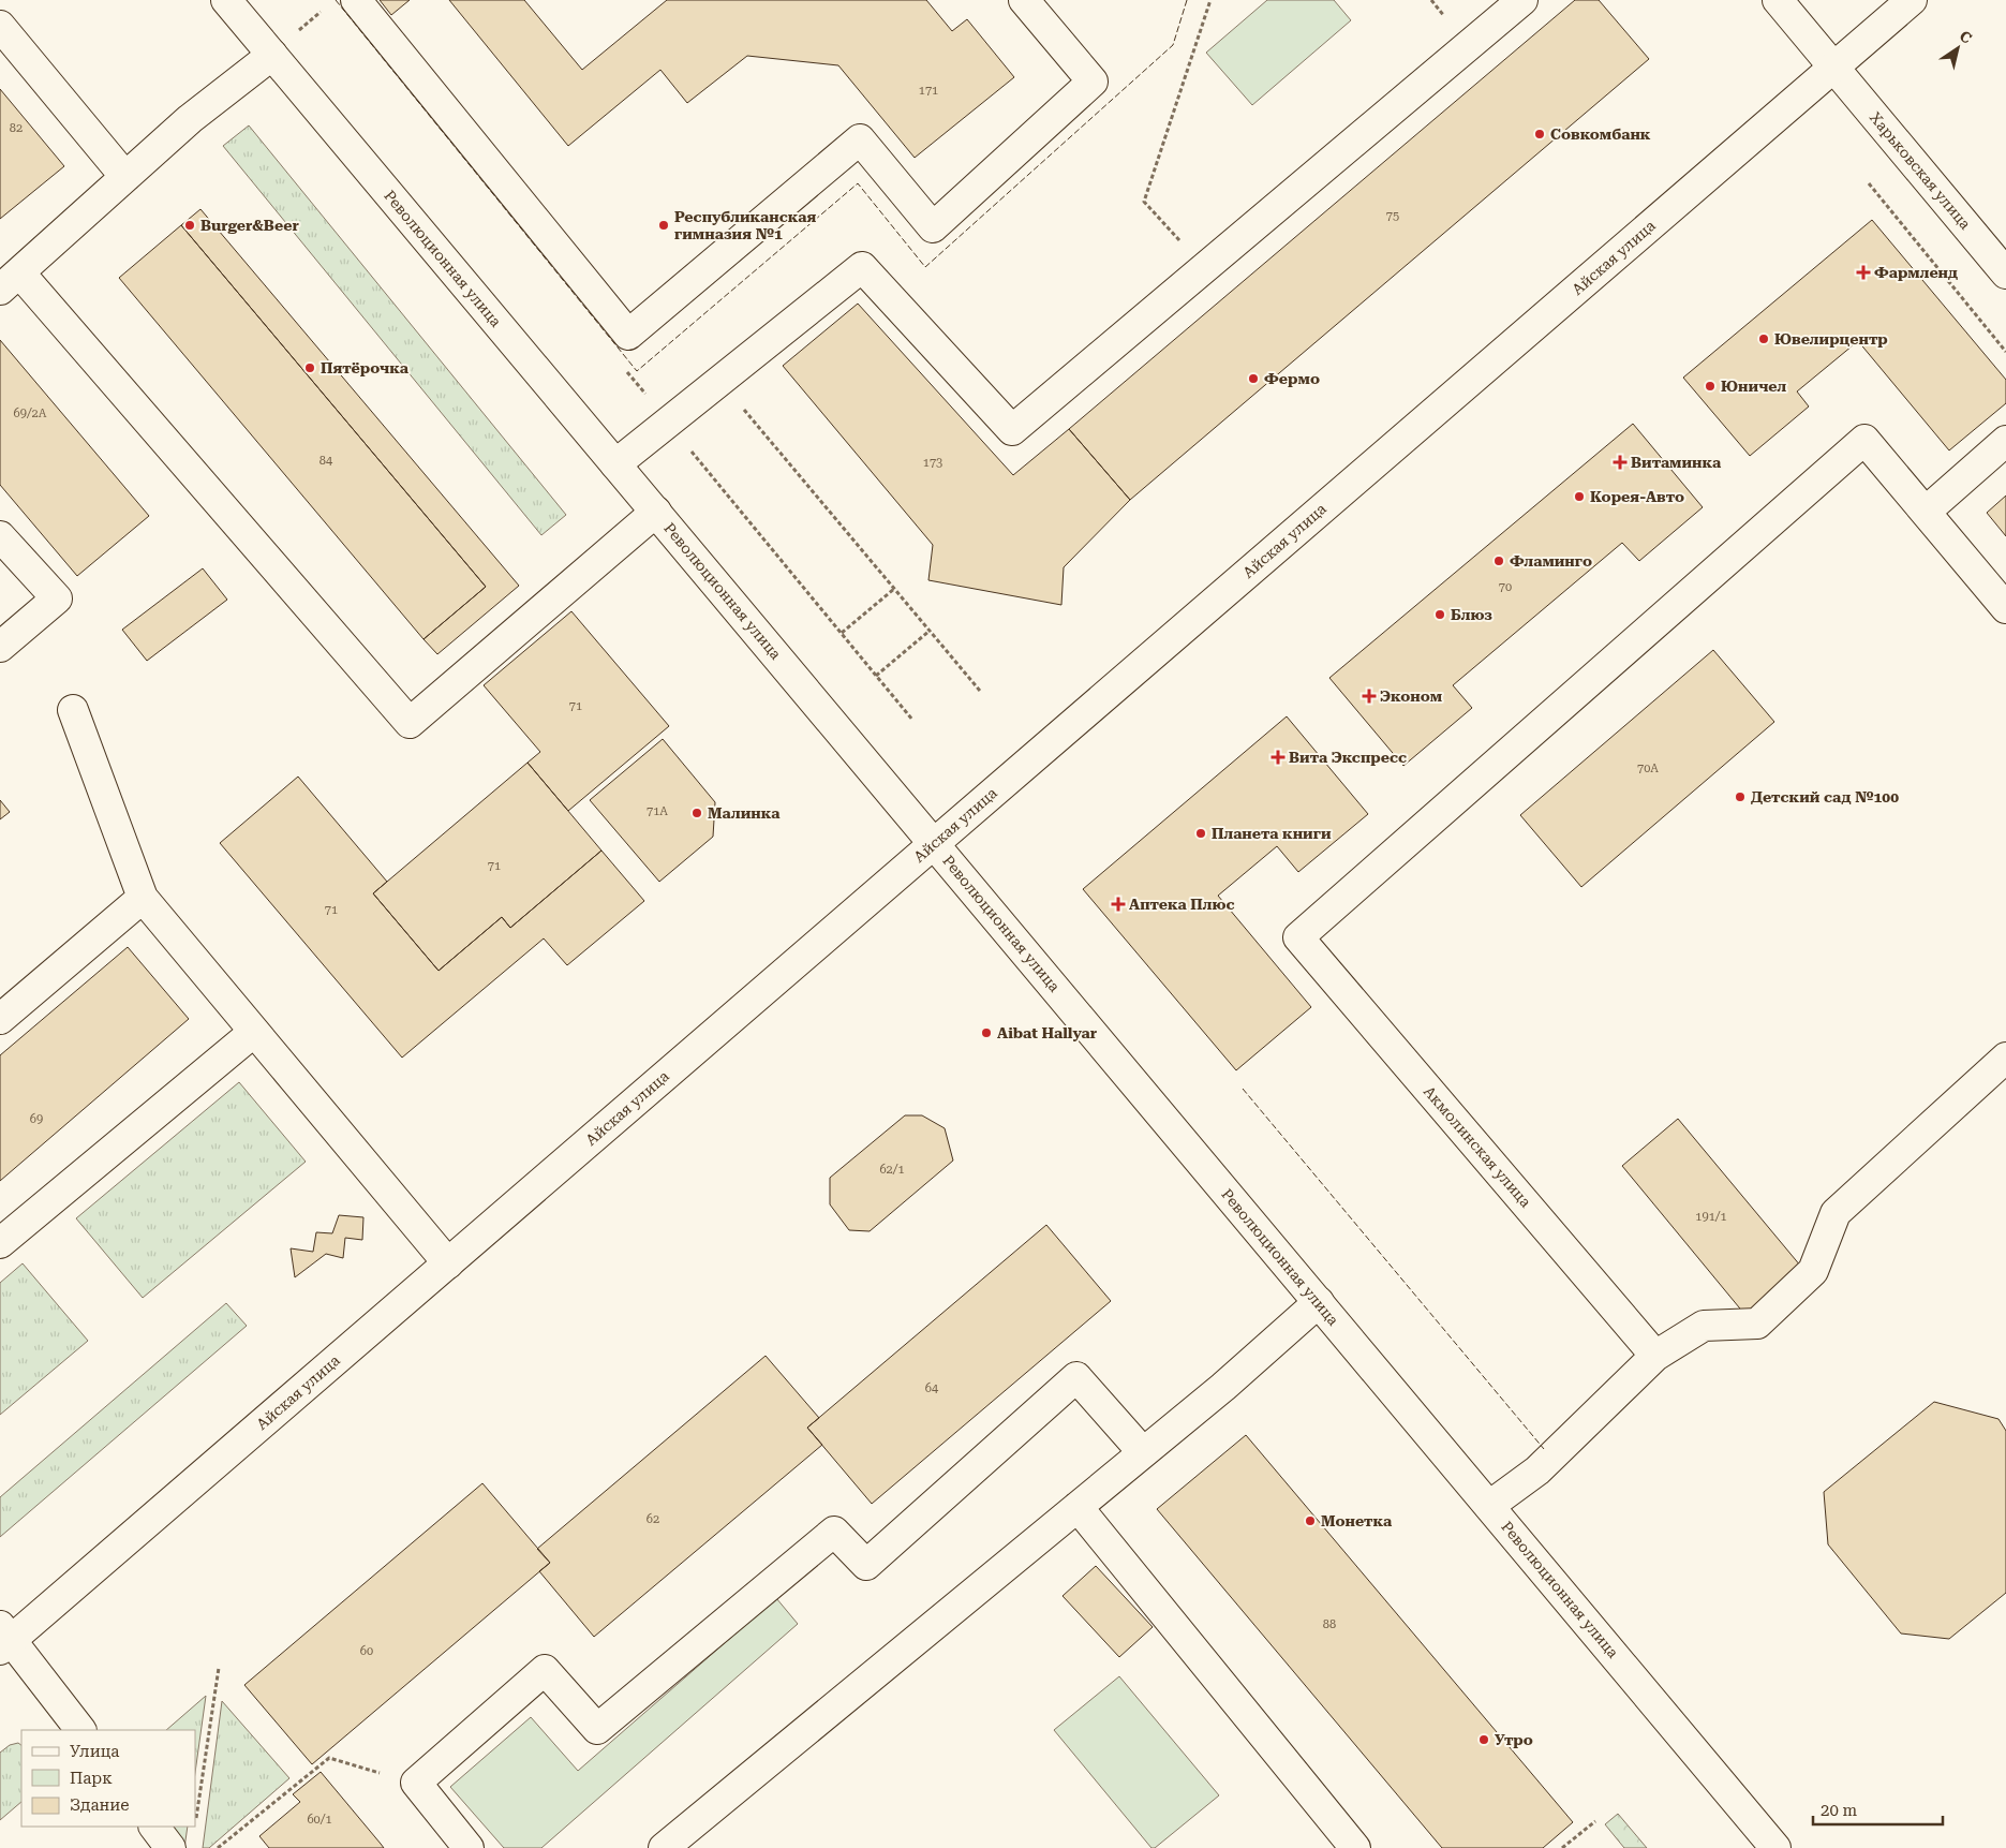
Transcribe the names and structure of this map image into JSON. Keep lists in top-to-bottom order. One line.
{"streets":{"main road":["Харьковская улица","Айская улица","Революционная улица","Акмолинская улица"]},"crossings":[["Харьковская улица","Айская улица"],["Айская улица","Революционная улица"]],"places":{"other":["Совкомбанк","Burger&Beer","Республиканская гимназия №1","Ювелирцентр","Пятёрочка","Фермо","Юничел","Корея-Авто","Фламинго","Блюз","Детский сад №100","Малинка","Планета книги","Aibat Hallyar","Монетка","Утро"],"health":["Фармленд","Витаминка","Эконом","Вита Экспресс","Аптека Плюс"]},"house_numbers":["171","82","75","69/2А","84","173","70","71","70А","71А","71","71","69","62/1","191/1","64","62","88","60","60/1"],"legend":["Улица","Парк","Здание"],"scale_bar":"20 m","north":"top right"}
